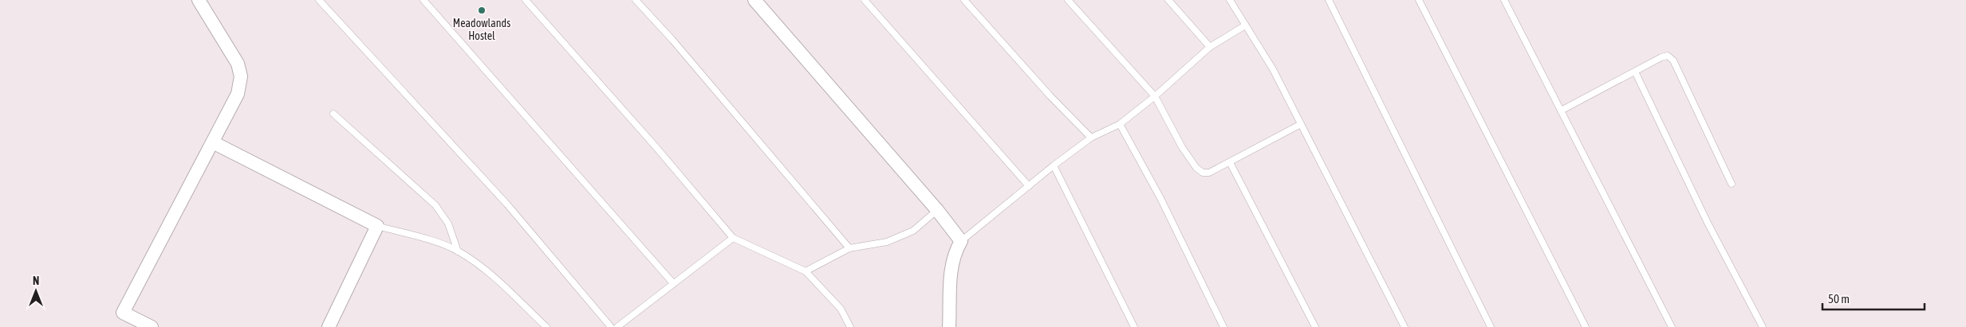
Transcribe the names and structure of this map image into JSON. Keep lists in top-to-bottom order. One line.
{"places":["Meadowlands Hostel"],"scale_bar":"50 m","north":"top"}
